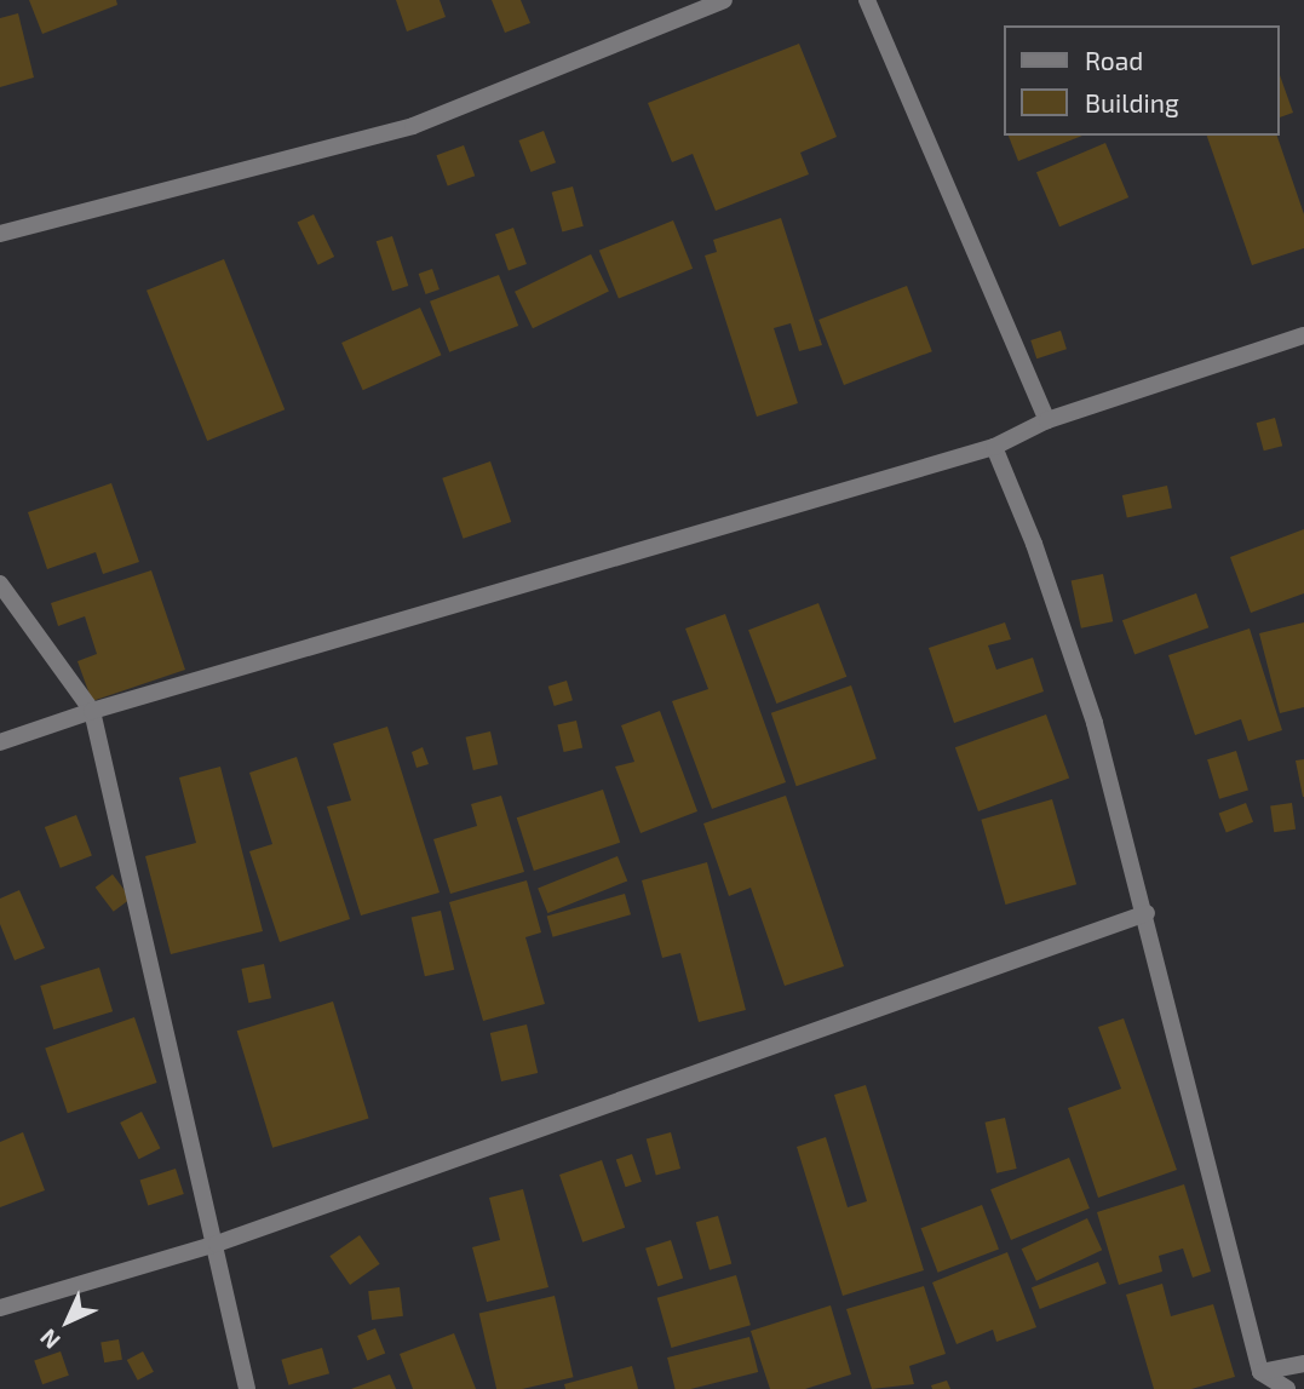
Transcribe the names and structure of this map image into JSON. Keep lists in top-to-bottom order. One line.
{"legend":["Road","Building"],"north":"bottom left"}
